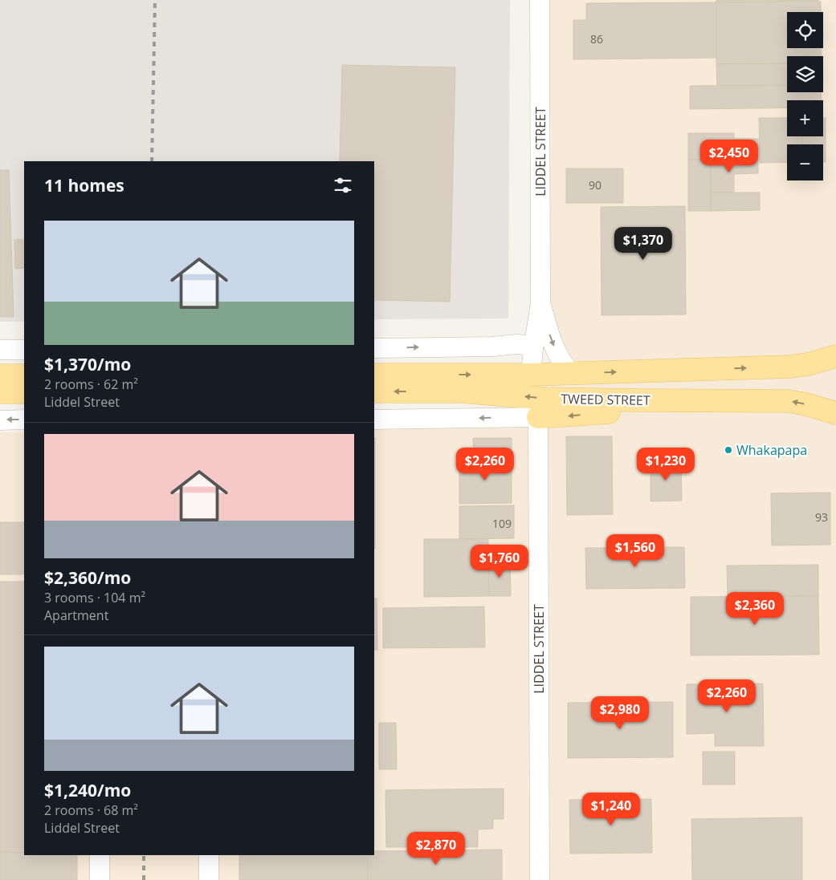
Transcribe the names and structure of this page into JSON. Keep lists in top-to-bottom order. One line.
{"streets":{"main road":["TWEED STREET"],"street":["LIDDEL STREET"]},"crossings":[["LIDDEL STREET","TWEED STREET"]],"places":["Whakapapa"],"house_numbers":["86","90","93","109"],"page":{"map_buttons":["+","−"],"price":["$2,450","$1,370","$2,260","$1,230","$1,560","$1,760","$2,360","$2,260","$2,980","$1,240","$2,870"],"heading":"11 homes","list":[{"name":"$1,370/mo","note":"2 rooms · 62 m² · Liddel Street"},{"name":"$2,360/mo","note":"3 rooms · 104 m² · Apartment"},{"name":"$1,240/mo","note":"2 rooms · 68 m² · Liddel Street"}]}}
